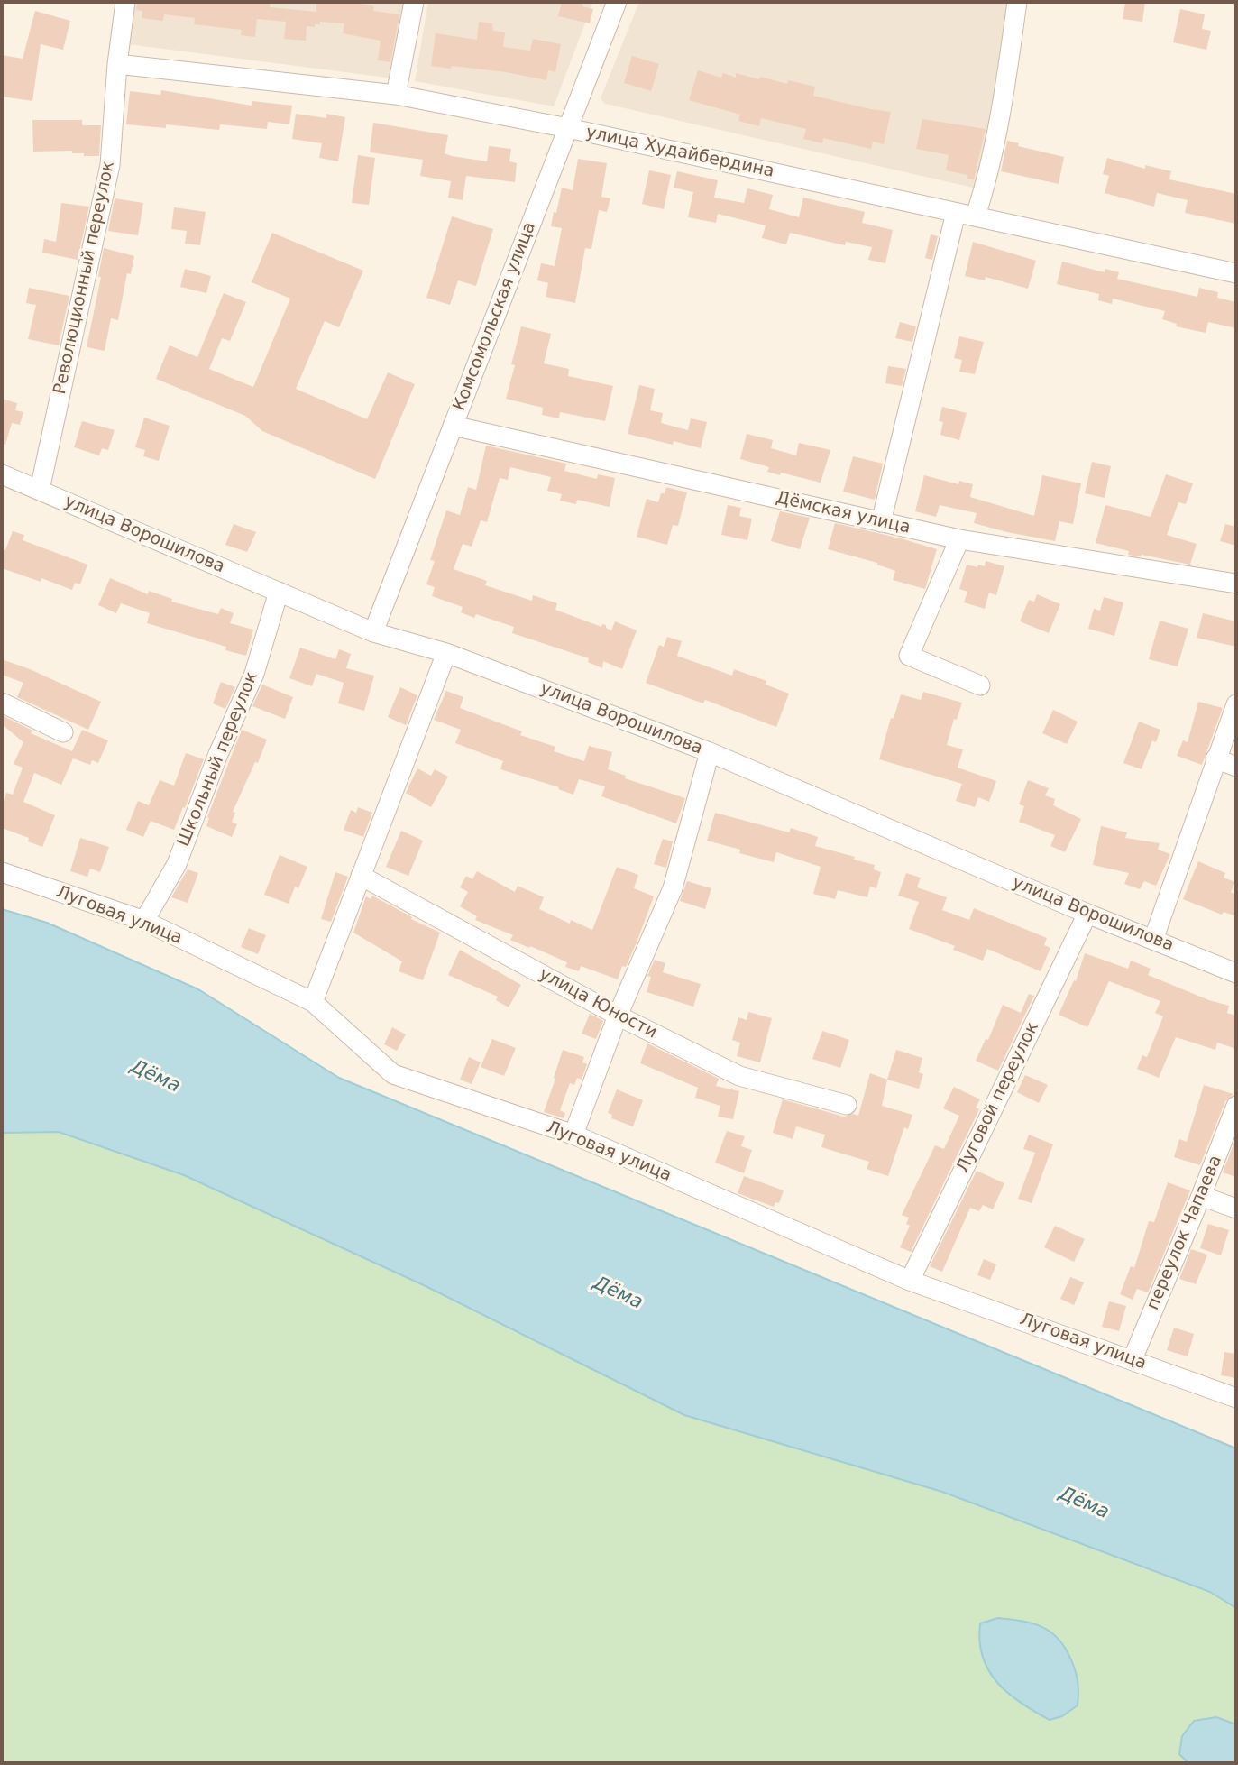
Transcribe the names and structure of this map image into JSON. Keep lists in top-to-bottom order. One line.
{"streets":{"street":["улица Худайбердина","Революционный переулок","Комсомольская улица","Дёмская улица","улица Ворошилова","Школьный переулок","Луговая улица","улица Юности","Луговой переулок","переулок Чапаева"]},"crossings":[["улица Худайбердина","Революционный переулок"],["улица Худайбердина","Комсомольская улица"],["Революционный переулок","улица Ворошилова"],["Комсомольская улица","Дёмская улица"],["Комсомольская улица","улица Ворошилова"],["улица Ворошилова","Школьный переулок"],["улица Ворошилова","Луговой переулок"],["Школьный переулок","Луговая улица"],["Луговая улица","Луговой переулок"],["Луговая улица","переулок Чапаева"]],"water":["Дёма"]}
